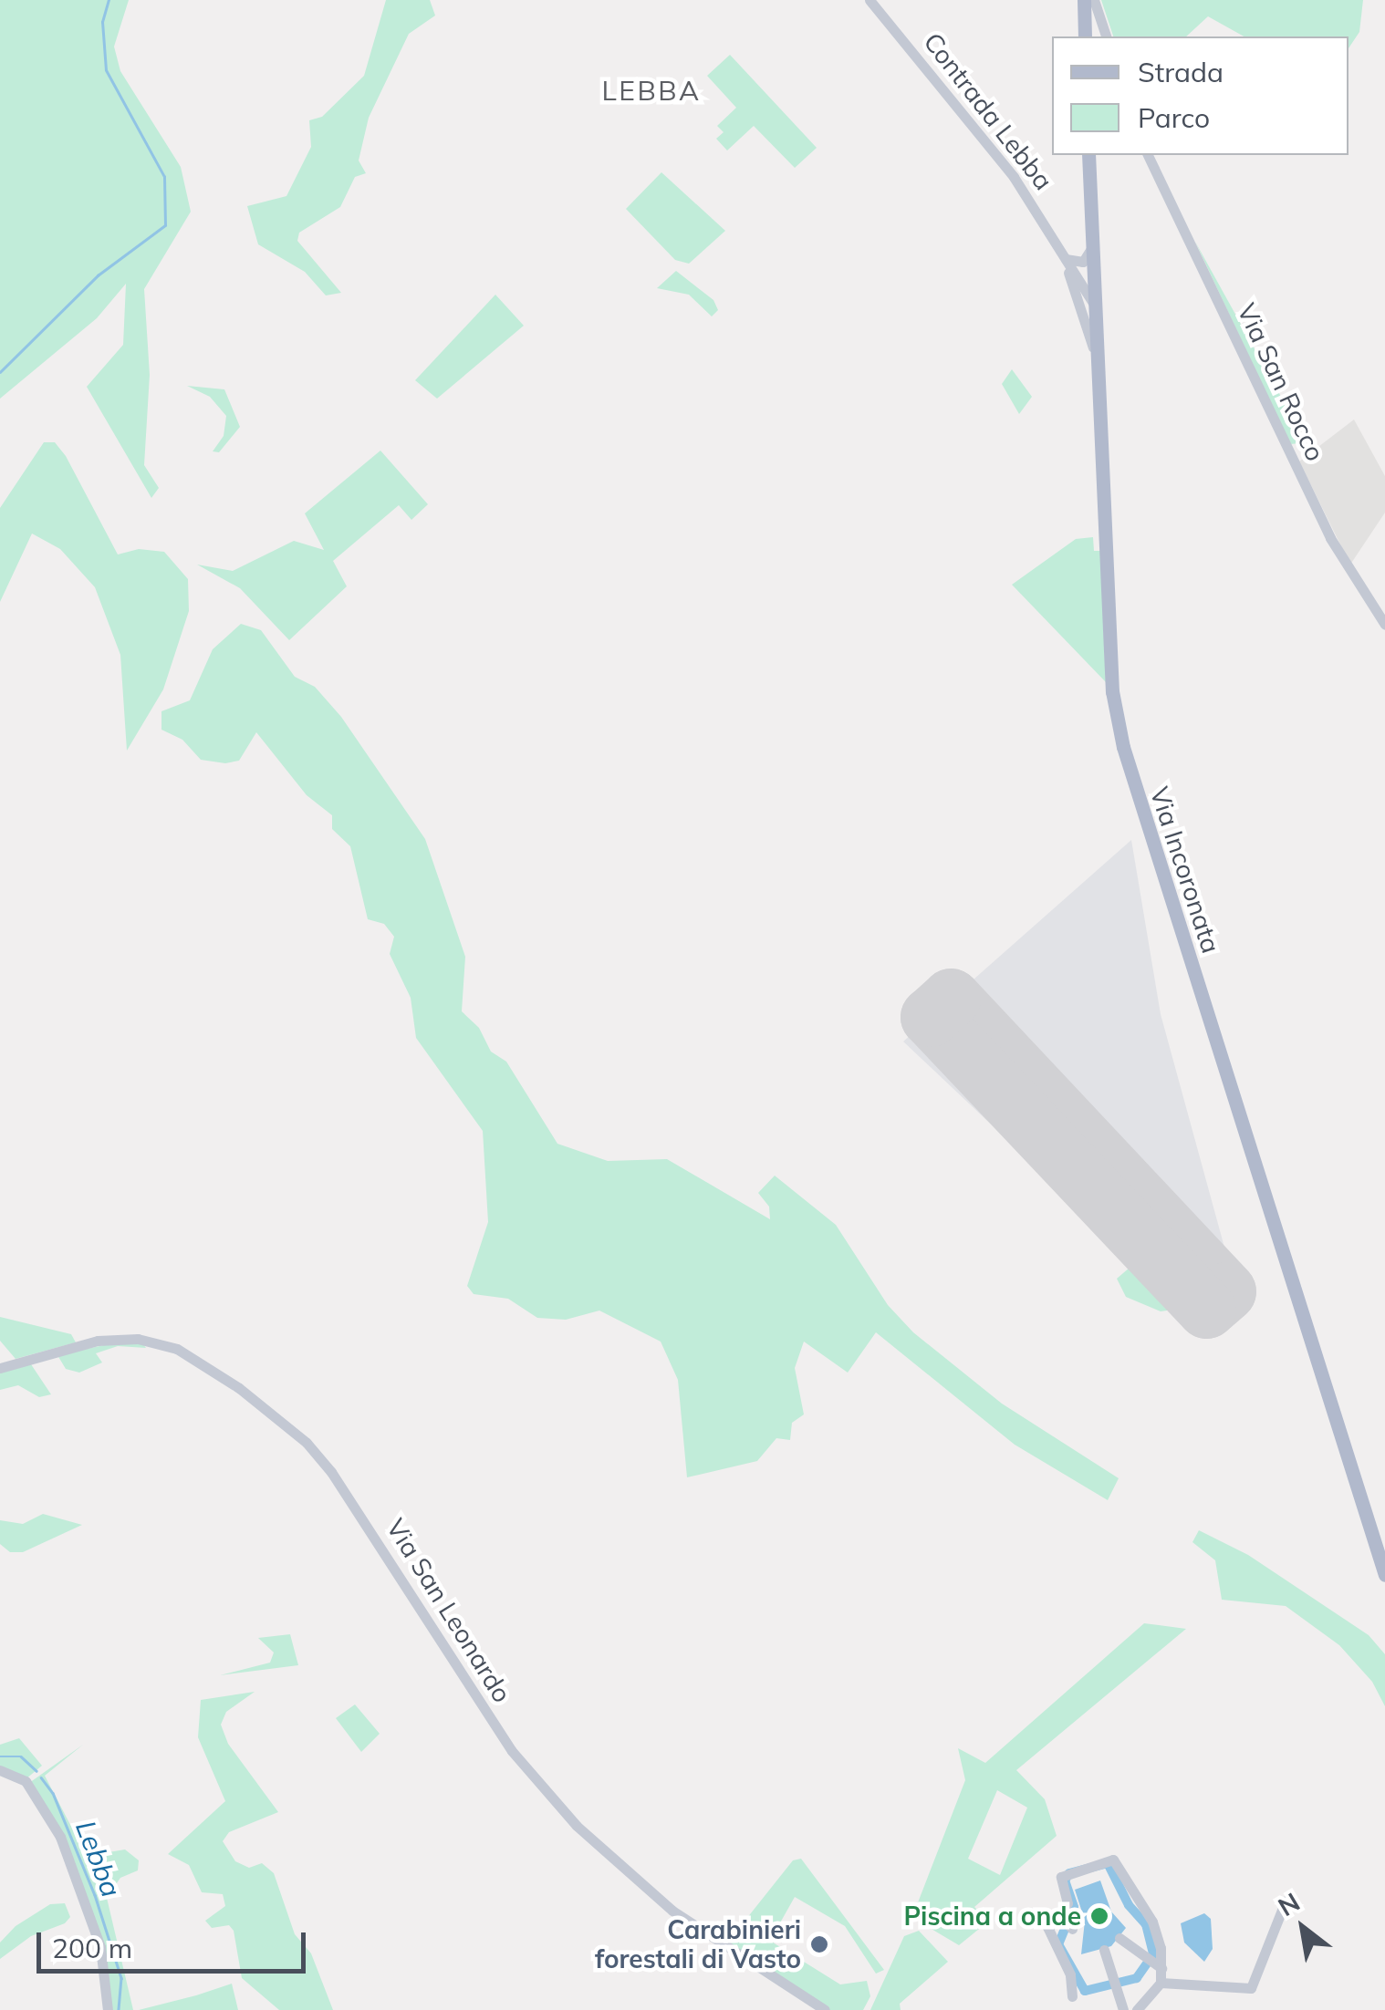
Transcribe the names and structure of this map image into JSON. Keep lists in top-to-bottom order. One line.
{"streets":{"main road":["Via Incoronata"],"street":["Contrada Lebba","Via San Rocco","Via San Leonardo"]},"districts":["LEBBA"],"water":["Lebba"],"places":["Piscina a onde","Carabinieri forestali di Vasto"],"legend":["Strada","Parco"],"scale_bar":"200 m","north":"top left"}
